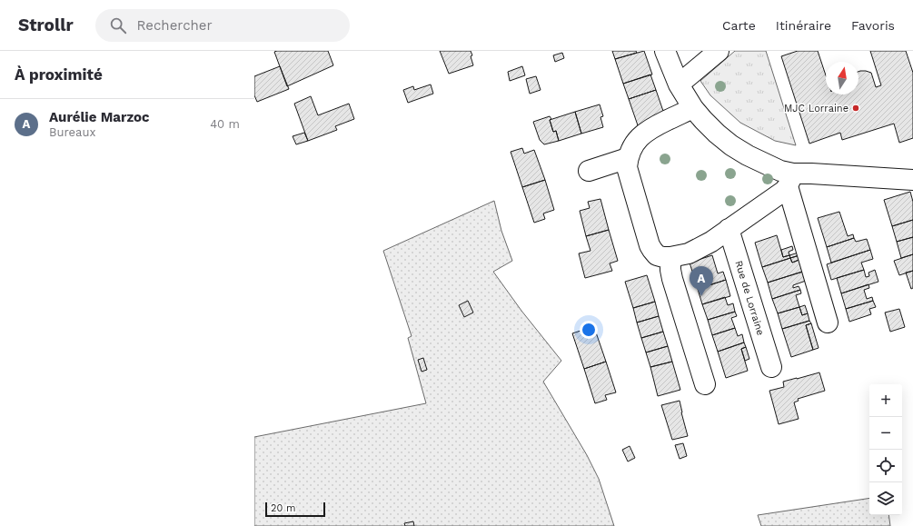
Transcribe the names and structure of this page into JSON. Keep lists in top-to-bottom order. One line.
{"streets":{"street":["Rue de Lorraine"]},"places":["MJC Lorraine"],"scale_bar":"20 m","north":"top","page":{"header":"Strollr","search":"Rechercher","nav":["Carte","Itinéraire","Favoris"],"heading":"À proximité","list":[{"mark":"A","name":"Aurélie Marzoc","note":"Bureaux","value":"40 m"}],"pins":"A","map_buttons":["+","−"],"scale":"20 m"}}
